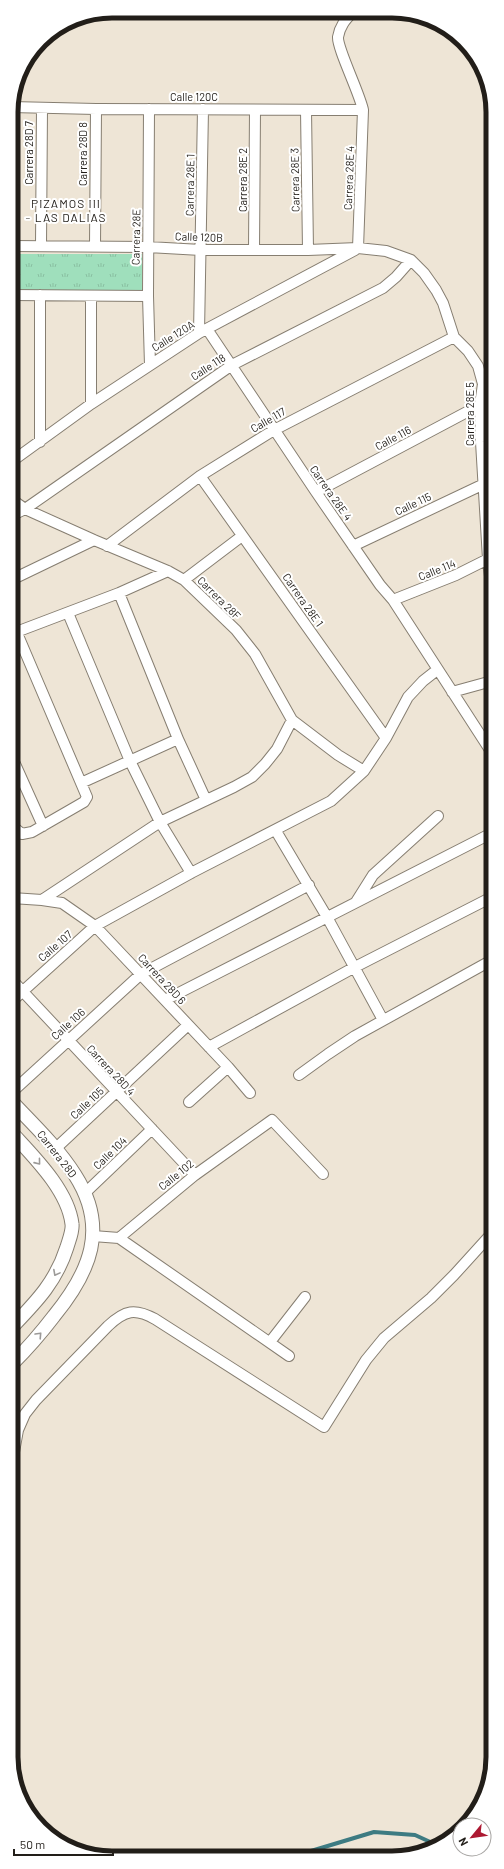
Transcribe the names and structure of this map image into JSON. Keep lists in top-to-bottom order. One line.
{"streets":{"street":["Calle 120C","Carrera 28D 7","Carrera 28D 8","Carrera 28E 4","Carrera 28E 2","Carrera 28E 3","Carrera 28E 1","Carrera 28E","Calle 120B","Calle 120A","Calle 118","Carrera 28E 5","Calle 117","Calle 116","Calle 115","Calle 114","Carrera 28F","Calle 107","Carrera 28D 6","Calle 106","Carrera 28D 4","Calle 105","Calle 104","Carrera 28D","Calle 102"]},"crossings":[["Calle 120C","Carrera 28D 7"],["Calle 120C","Carrera 28D 8"],["Calle 120C","Carrera 28E 4"],["Calle 120C","Carrera 28E 2"],["Calle 120C","Carrera 28E 3"],["Calle 120C","Carrera 28E 1"],["Calle 120C","Carrera 28E"],["Carrera 28D 7","Calle 120B"],["Carrera 28D 8","Calle 120B"],["Carrera 28E 4","Carrera 28E 1"],["Carrera 28E 4","Calle 120B"],["Carrera 28E 4","Calle 120A"],["Carrera 28E 4","Calle 118"],["Carrera 28E 4","Calle 117"],["Carrera 28E 4","Calle 116"],["Carrera 28E 4","Calle 115"],["Carrera 28E 4","Calle 114"],["Carrera 28E 4","Calle 107"],["Carrera 28E 2","Calle 120B"],["Carrera 28E 3","Calle 120B"],["Carrera 28E 1","Calle 120B"],["Carrera 28E 1","Calle 120A"],["Carrera 28E 1","Calle 117"],["Carrera 28E 1","Calle 107"],["Carrera 28E","Calle 120B"],["Carrera 28E","Calle 120A"],["Calle 120B","Calle 120A"],["Calle 120B","Carrera 28E 5"],["Calle 118","Carrera 28E 5"],["Calle 118","Carrera 28F"],["Carrera 28E 5","Calle 117"],["Carrera 28E 5","Calle 116"],["Carrera 28E 5","Calle 115"],["Calle 117","Carrera 28F"],["Carrera 28F","Calle 107"],["Calle 107","Carrera 28D 6"],["Calle 107","Carrera 28D 4"],["Carrera 28D 6","Calle 106"],["Carrera 28D 6","Calle 105"],["Calle 106","Carrera 28D 4"],["Carrera 28D 4","Calle 105"],["Carrera 28D 4","Calle 104"],["Carrera 28D 4","Calle 102"],["Calle 105","Carrera 28D"],["Calle 104","Carrera 28D"]],"districts":["PIZAMOS III - LAS DALIAS"],"scale_bar":"50 m","north":"bottom left"}
